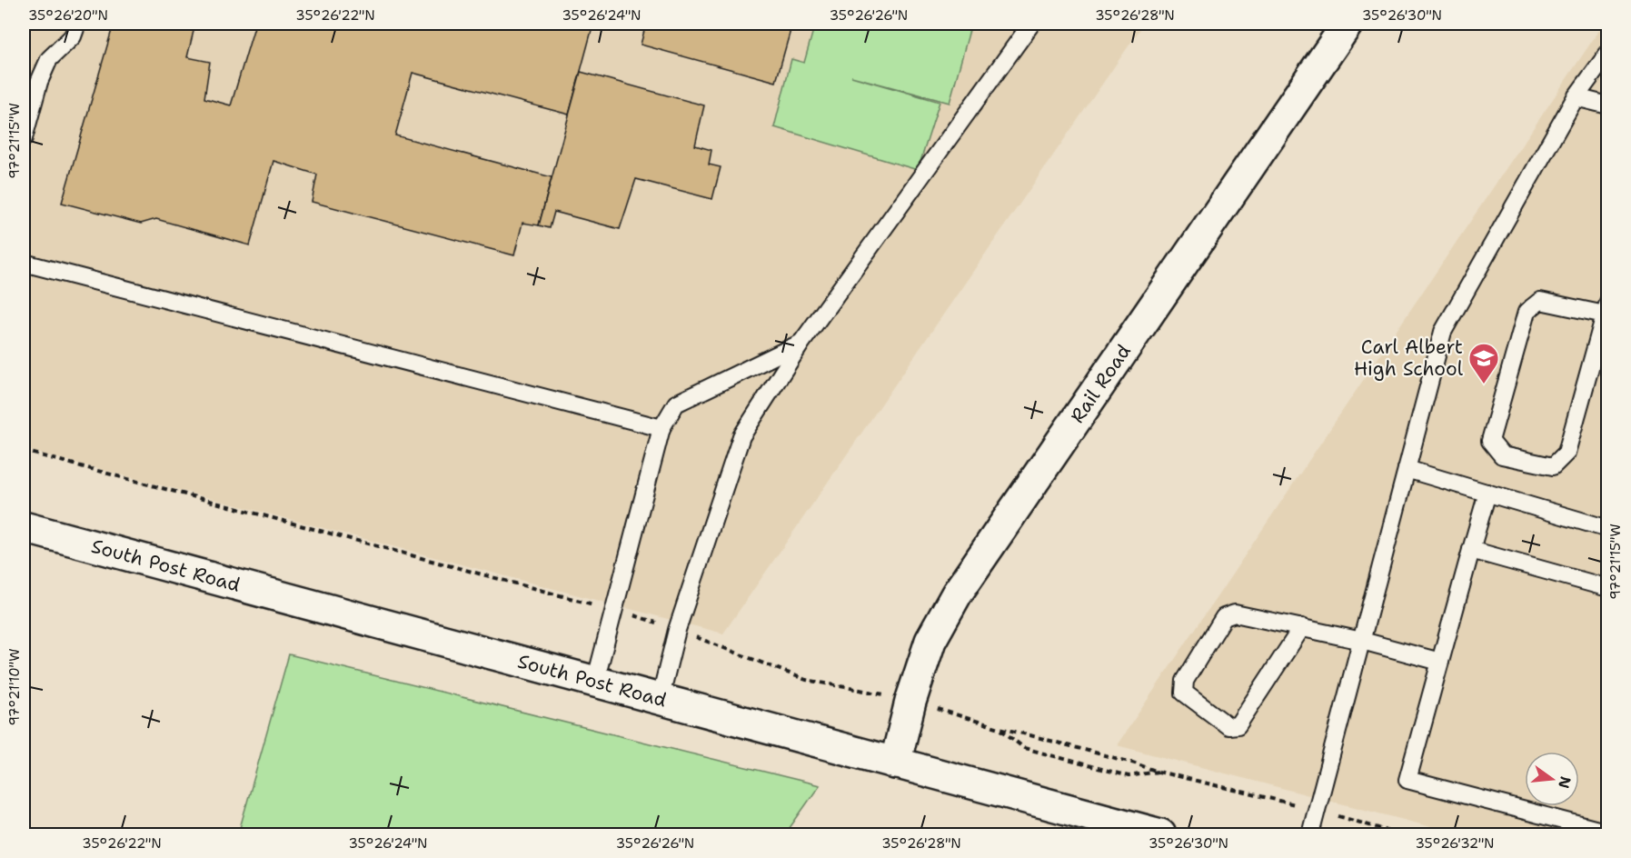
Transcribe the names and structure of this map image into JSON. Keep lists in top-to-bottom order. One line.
{"streets":{"main road":["Rail Road","South Post Road"]},"crossings":[["Rail Road","South Post Road"]],"places":{"school or university":["Carl Albert High School"]},"north":"right","coordinates":["35°26'20\"N","35°26'22\"N","35°26'24\"N","35°26'26\"N","35°26'28\"N","35°26'30\"N","97°21'15\"W","97°21'10\"W","35°26'32\"N"]}
